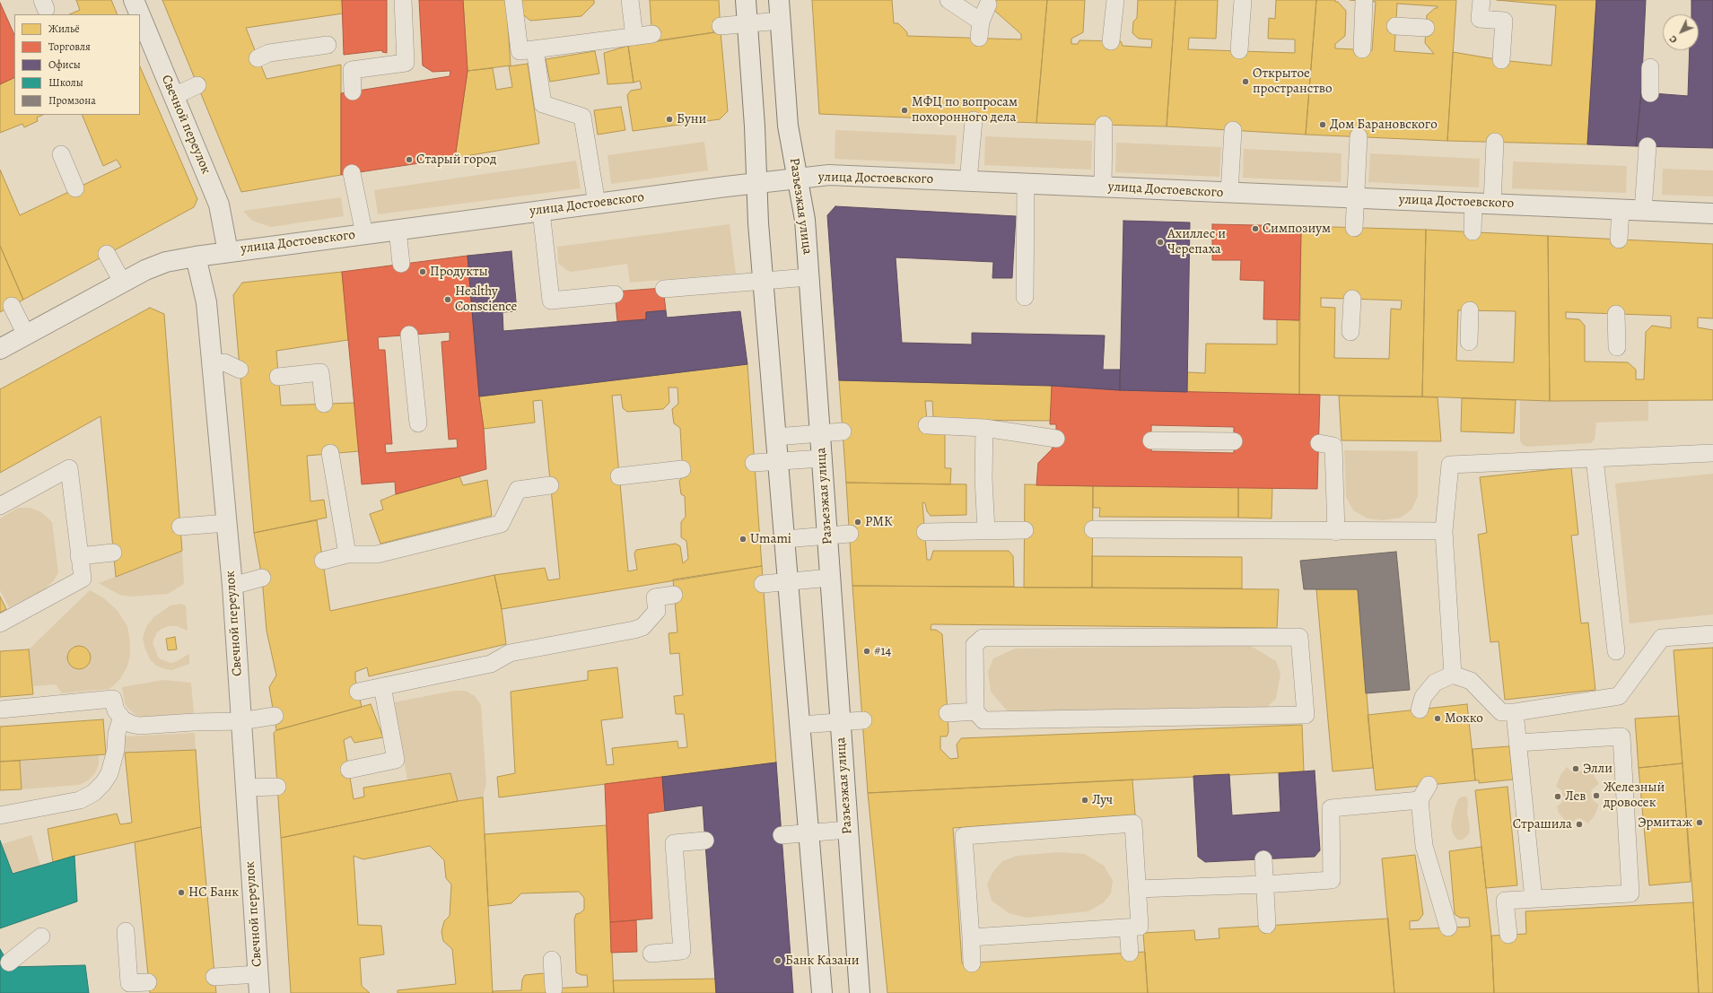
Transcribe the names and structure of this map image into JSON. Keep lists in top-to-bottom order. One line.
{"streets":{"street":["Свечной переулок","улица Достоевского","Разъезжая улица"]},"crossings":[["Свечной переулок","улица Достоевского"],["улица Достоевского","Разъезжая улица"]],"places":["Открытое пространство","МФЦ по вопросам похоронного дела","Буни","Дом Барановского","Старый город","Симпозиум","Ахиллес и Черепаха","Продукты","Healthy Conscience","РМК","Umami","#14","Мокко","Элли","Железный дровосек","Лев","Луч","Эрмитаж","Страшила","НС Банк","Банк Казани"],"legend":["Жильё","Торговля","Офисы","Школы","Промзона"],"north":"bottom left"}
